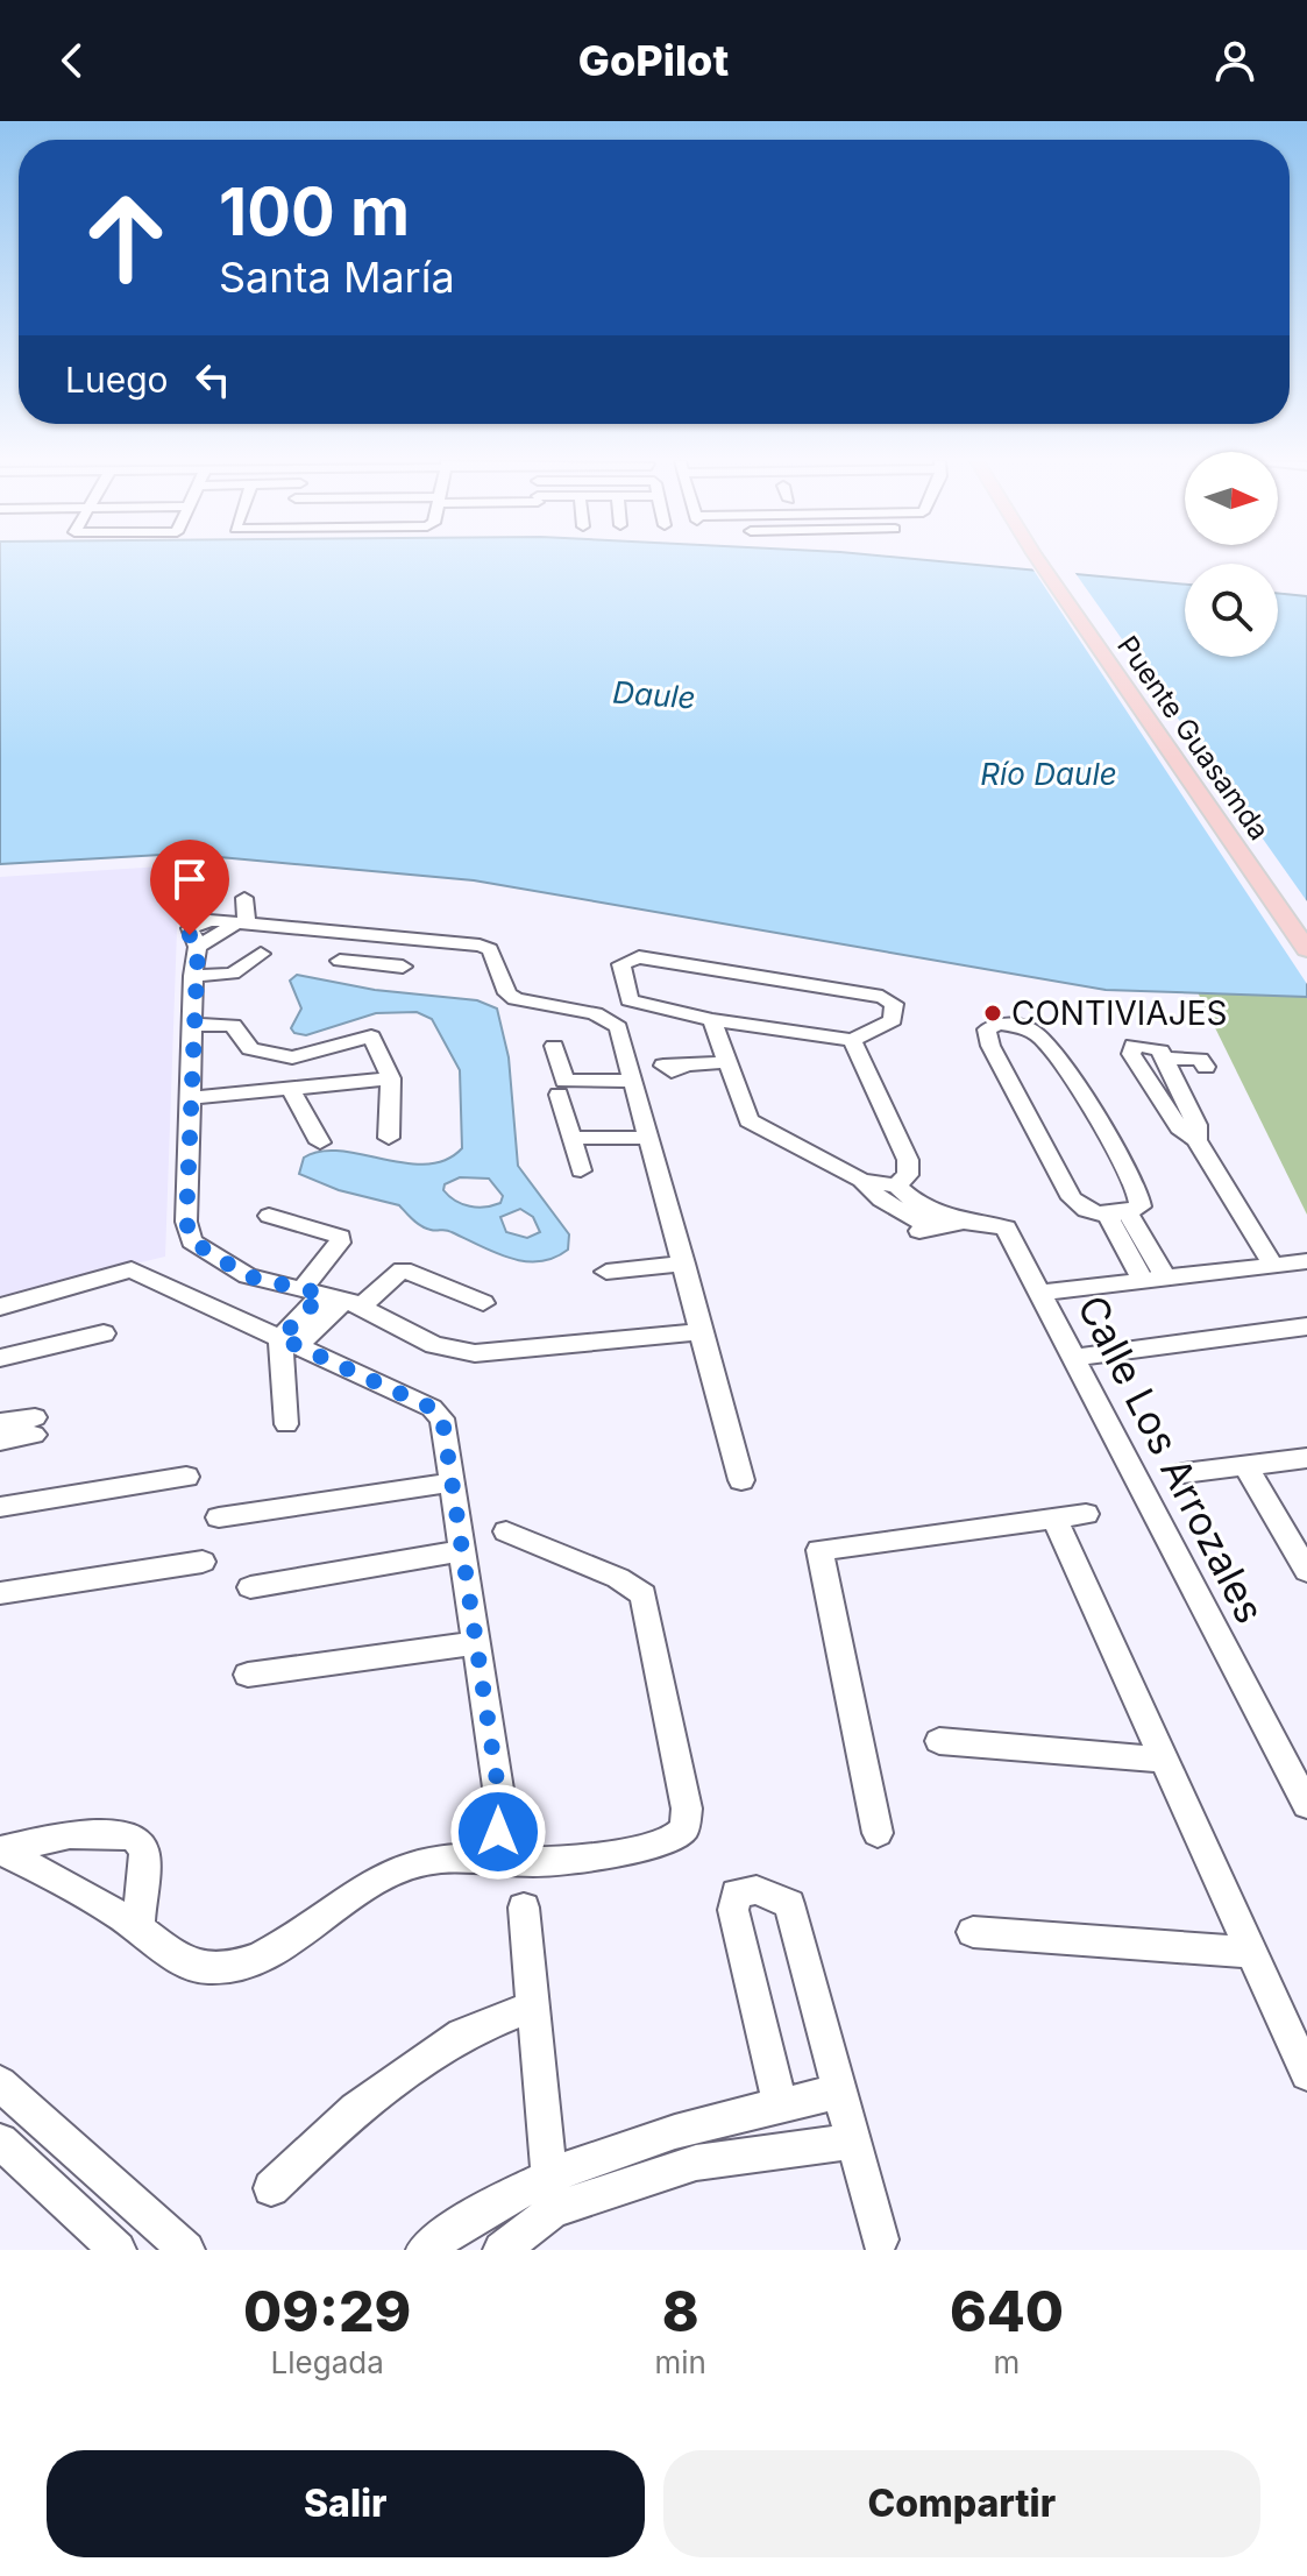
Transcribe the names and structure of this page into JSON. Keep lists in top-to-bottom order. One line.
{"streets":{"main road":["Puente Guasamda"],"street":["Calle Los Arrozales"]},"water":["Daule","Río Daule"],"places":["CONTIVIAJES"],"north":"right","page":{"header":"GoPilot","turn":["100 m","Santa María"],"then":"Luego","eta":["09:29","Llegada","8","min","640","m"],"buttons":["Salir","Compartir"]}}
